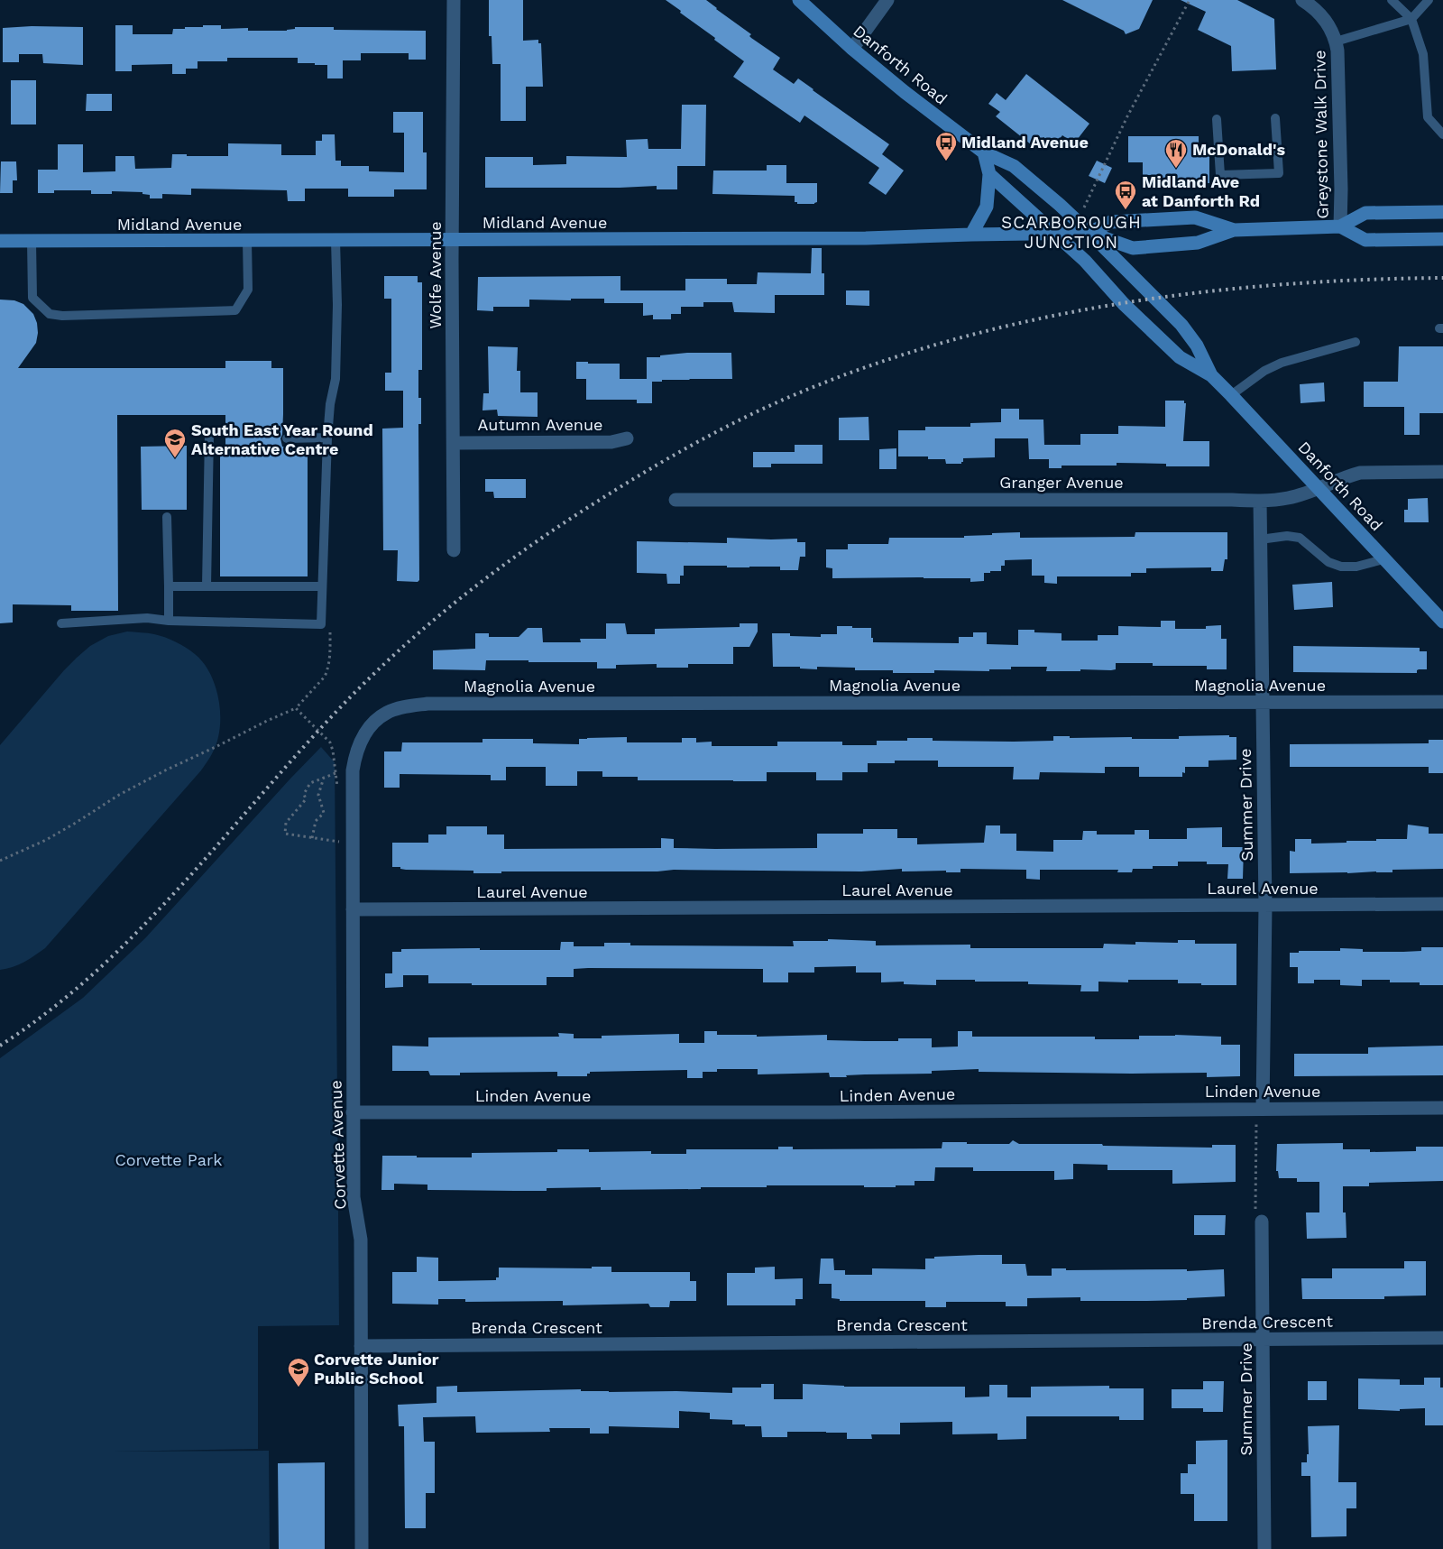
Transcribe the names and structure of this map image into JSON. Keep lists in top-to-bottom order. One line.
{"streets":{"main road":["Danforth Road","Midland Avenue"],"street":["Greystone Walk Drive","Wolfe Avenue","Autumn Avenue","Granger Avenue","Magnolia Avenue","Summer Drive","Laurel Avenue","Linden Avenue","Corvette Avenue","Brenda Crescent"]},"crossings":[["Danforth Road","Midland Avenue"],["Danforth Road","Granger Avenue"],["Greystone Walk Drive","Midland Avenue"],["Midland Avenue","Wolfe Avenue"],["Wolfe Avenue","Autumn Avenue"],["Granger Avenue","Summer Drive"],["Magnolia Avenue","Summer Drive"],["Magnolia Avenue","Corvette Avenue"],["Summer Drive","Laurel Avenue"],["Summer Drive","Linden Avenue"],["Summer Drive","Brenda Crescent"],["Laurel Avenue","Corvette Avenue"],["Linden Avenue","Corvette Avenue"],["Corvette Avenue","Brenda Crescent"]],"districts":["SCARBOROUGH JUNCTION"],"parks":["Corvette Park"],"places":{"bus stop":["Midland Avenue","Midland Ave at Danforth Rd"],"restaurant":["McDonald's"],"school or university":["South East Year Round Alternative Centre","Corvette Junior Public School"]}}
